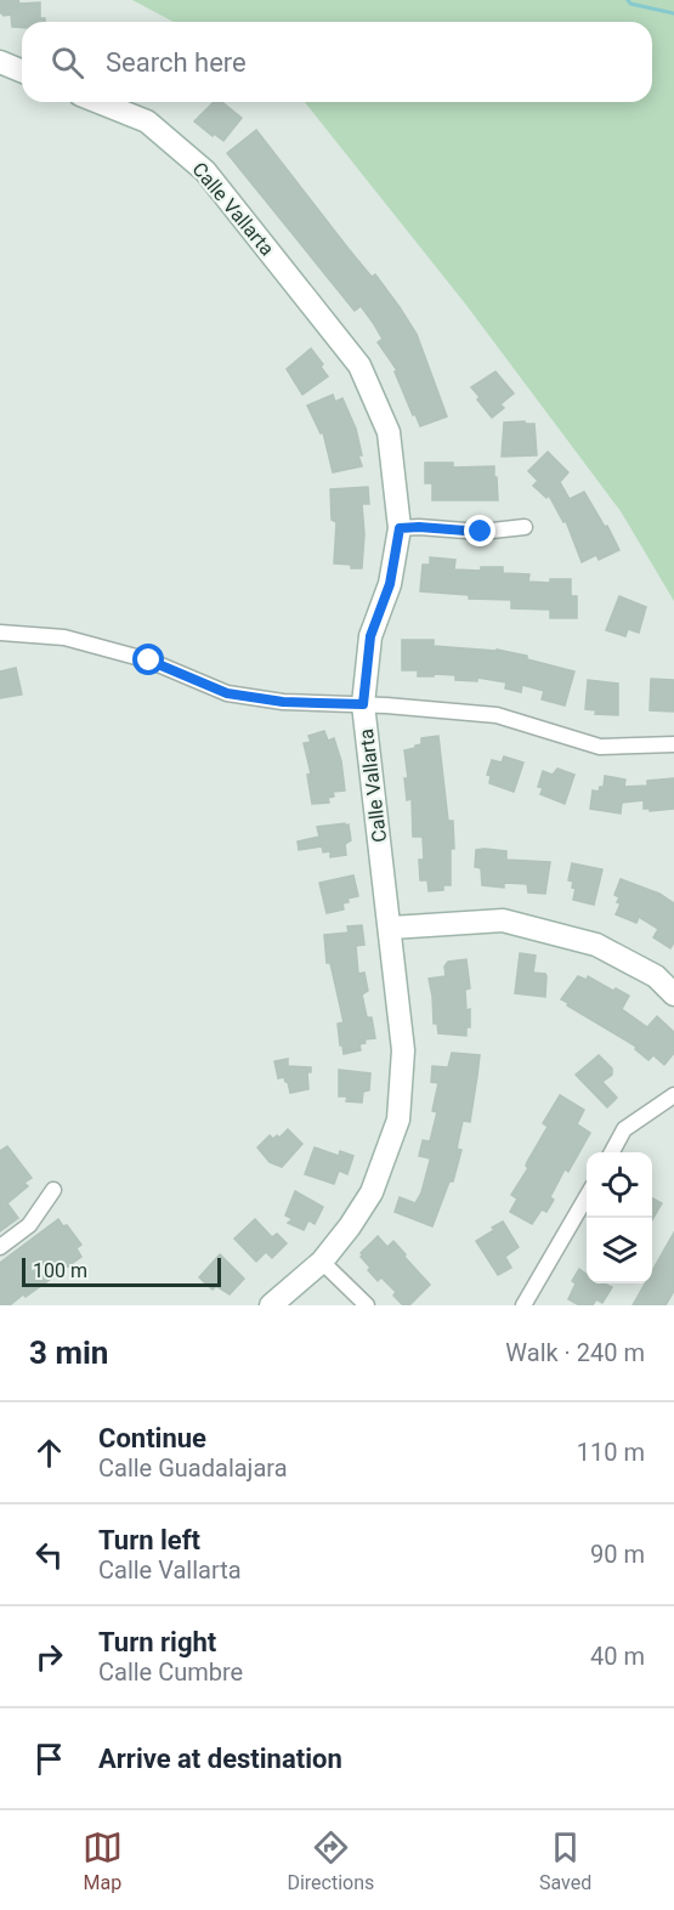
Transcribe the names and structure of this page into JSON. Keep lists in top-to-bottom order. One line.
{"streets":{"street":["Calle Vallarta"]},"scale_bar":"100 m","page":{"search":"Search here","scale":"100 m","heading":["3 min","Walk · 240 m"],"list":[["Continue","Calle Guadalajara","110 m"],["Turn left","Calle Vallarta","90 m"],["Turn right","Calle Cumbre","40 m"],"Arrive at destination"],"nav":["Map","Directions","Saved"]}}
